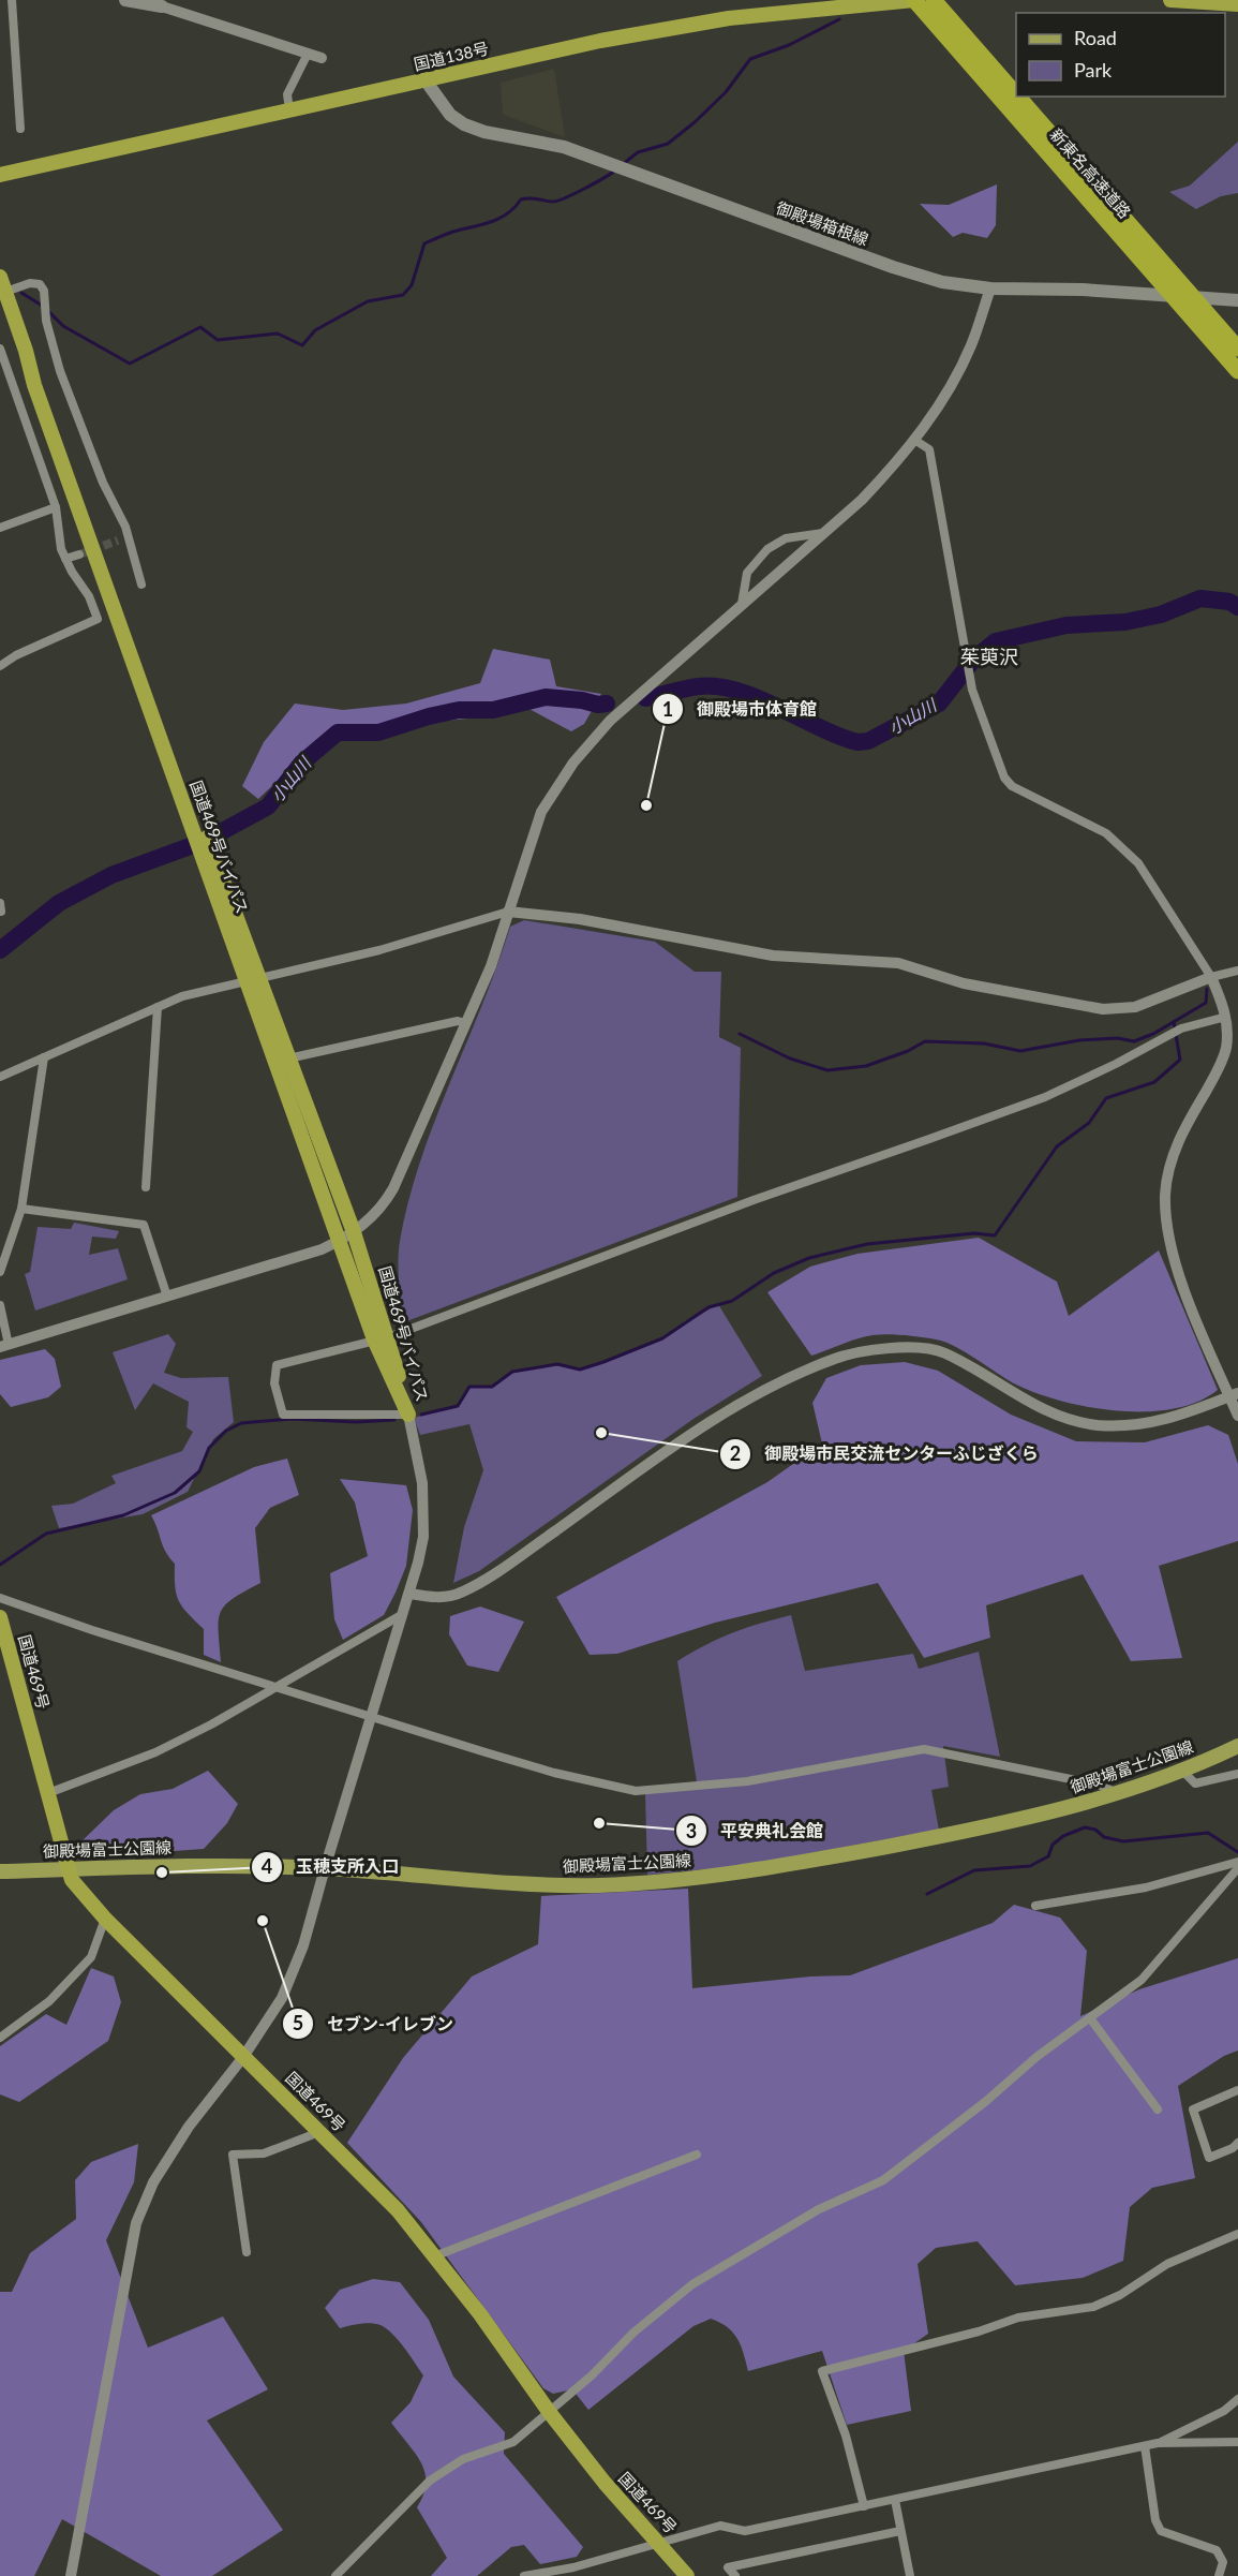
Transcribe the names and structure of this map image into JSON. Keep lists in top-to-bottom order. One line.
{"streets":{"highway":["国道138号","新東名高速道路","国道469号バイパス","国道469号"],"main road":["御殿場箱根線","御殿場富士公園線"]},"crossings":[["国道138号","新東名高速道路"],["国道138号","御殿場箱根線"],["国道469号","御殿場富士公園線"]],"districts":["茱萸沢"],"water":["小山川"],"places":["御殿場市体育館","御殿場市民交流センターふじざくら","平安典礼会館","玉穂支所入口","セブン-イレブン"],"legend":["Road","Park"]}
